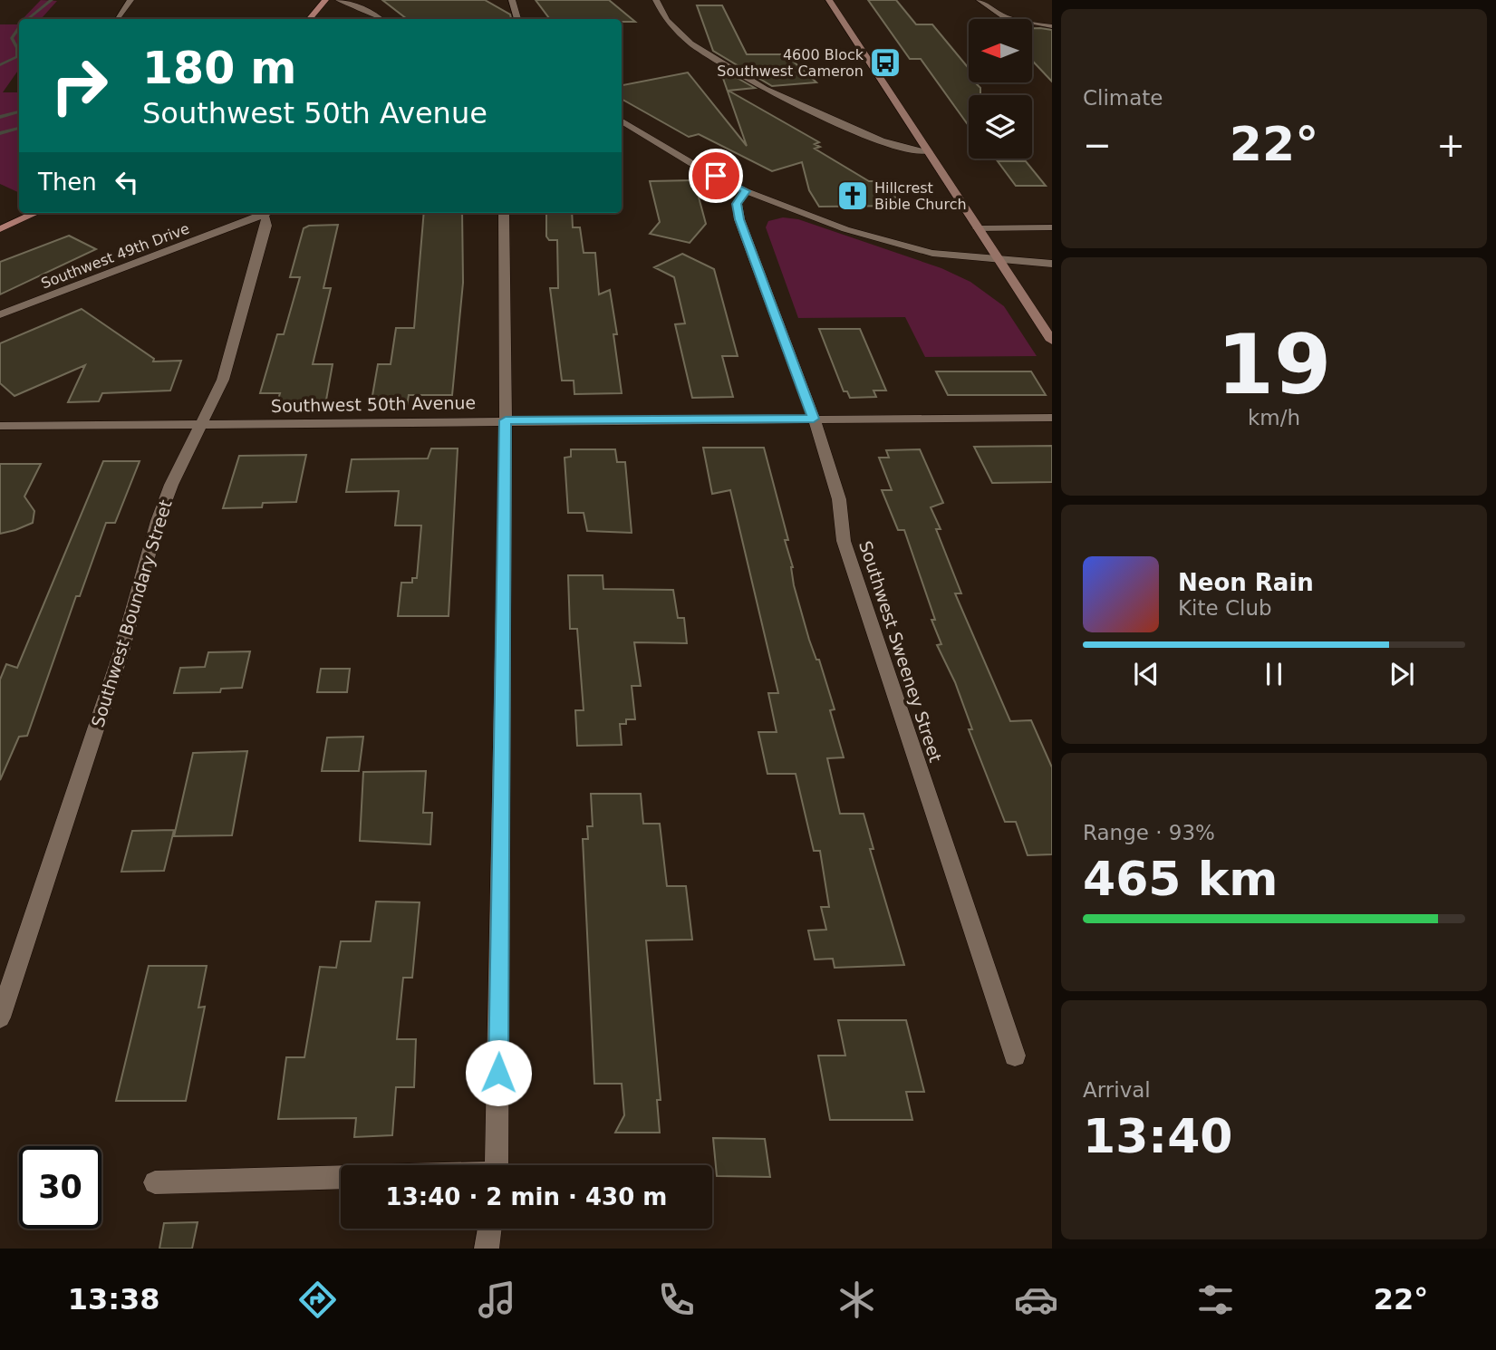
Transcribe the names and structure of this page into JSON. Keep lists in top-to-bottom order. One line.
{"streets":{"street":["Southwest 49th Drive","Southwest 50th Avenue","Southwest Boundary Street","Southwest Sweeney Street"]},"crossings":[["Southwest 49th Drive","Southwest Boundary Street"],["Southwest 50th Avenue","Southwest Boundary Street"],["Southwest 50th Avenue","Southwest Sweeney Street"]],"places":{"bus stop":["4600 Block Southwest Cameron"],"church":["Hillcrest Bible Church"]},"north":"left","page":{"tile":["Climate",["19","km/h"],["Range · 93%","465 km"],["Arrival","13:40"]],"turn":["180 m","Southwest 50th Avenue"],"heat":["−","22°","+"],"then":"Then","song":["Neon Rain","Kite Club"],"limit":"30","trip":"13:40 · 2 min · 430 m","tabs":["13:38","22°"]}}
